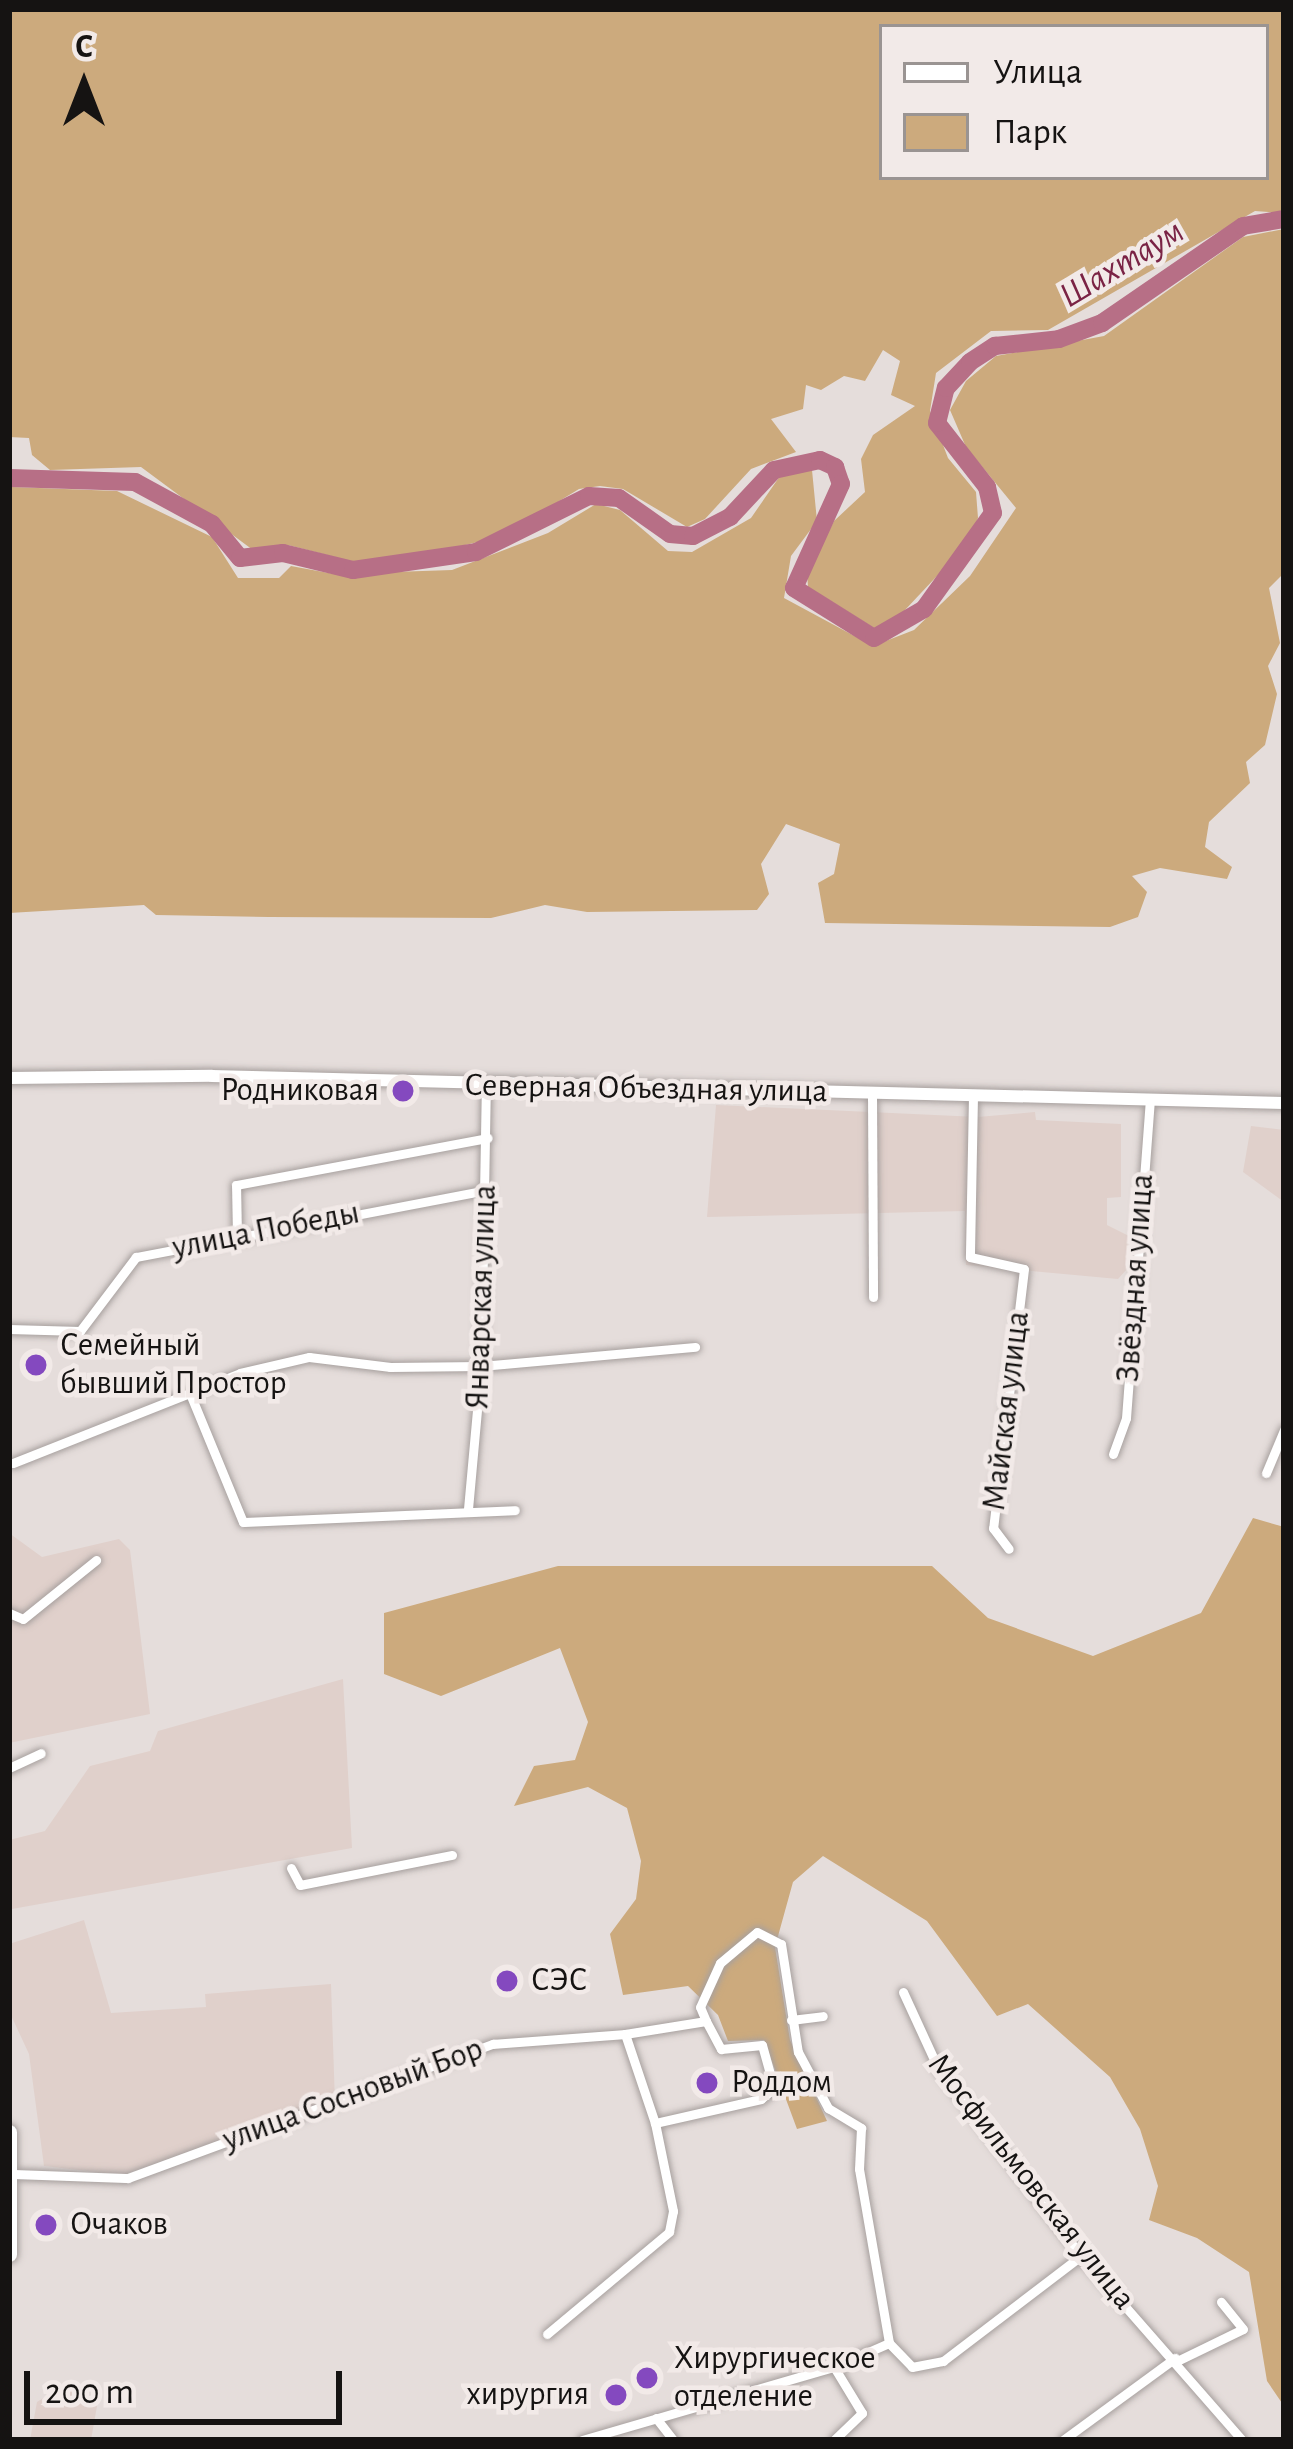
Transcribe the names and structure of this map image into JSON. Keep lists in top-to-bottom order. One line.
{"streets":{"street":["Северная Объездная улица","улица Победы","Звёздная улица","Январская улица","Майская улица","улица Сосновый Бор","Мосфильмовская улица"]},"crossings":[["Северная Объездная улица","Звёздная улица"],["Северная Объездная улица","Январская улица"],["Северная Объездная улица","Майская улица"],["улица Победы","Январская улица"]],"water":["Шахтаум"],"places":["Родниковая","Семейный бывший Простор","СЭС","Роддом","Очаков","Хирургическое отделение","хирургия"],"legend":["Улица","Парк"],"scale_bar":"200 m","north":"top"}
